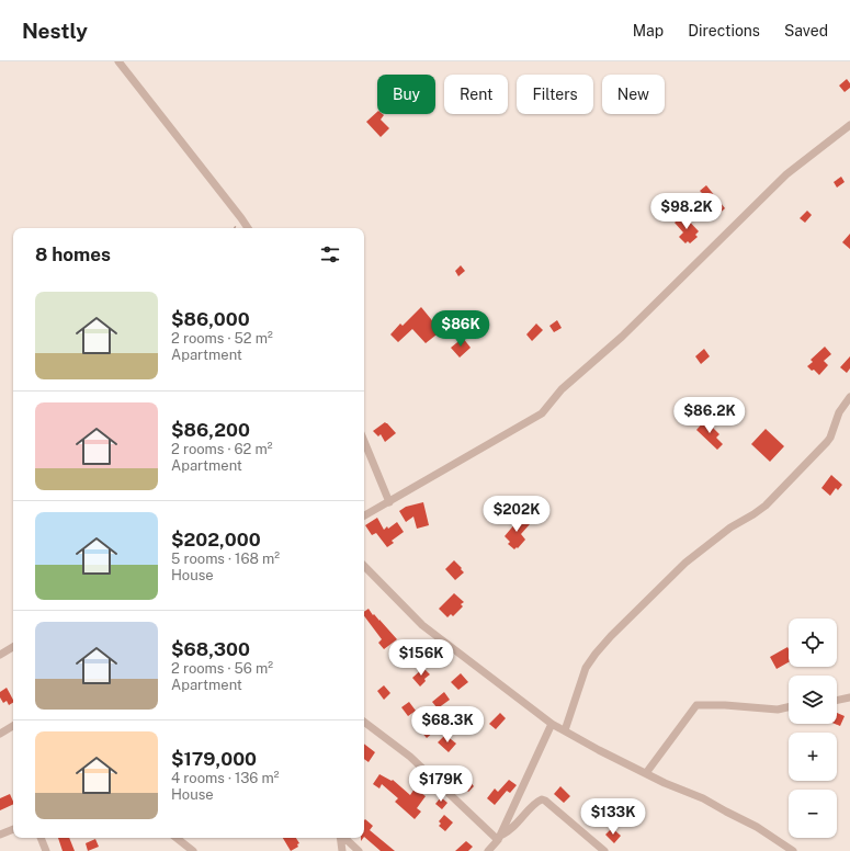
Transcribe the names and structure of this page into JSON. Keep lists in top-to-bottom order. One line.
{"page":{"header":"Nestly","nav":["Map","Directions","Saved"],"chip":["Buy","Rent","Filters","New"],"price":["$98.2K","$86K","$86.2K","$202K","$156K","$68.3K","$179K","$133K"],"heading":"8 homes","list":[{"name":"$86,000","note":"2 rooms · 52 m² · Apartment"},{"name":"$86,200","note":"2 rooms · 62 m² · Apartment"},{"name":"$202,000","note":"5 rooms · 168 m² · House"},{"name":"$68,300","note":"2 rooms · 56 m² · Apartment"},{"name":"$179,000","note":"4 rooms · 136 m² · House"}],"map_buttons":["+","−"]}}
